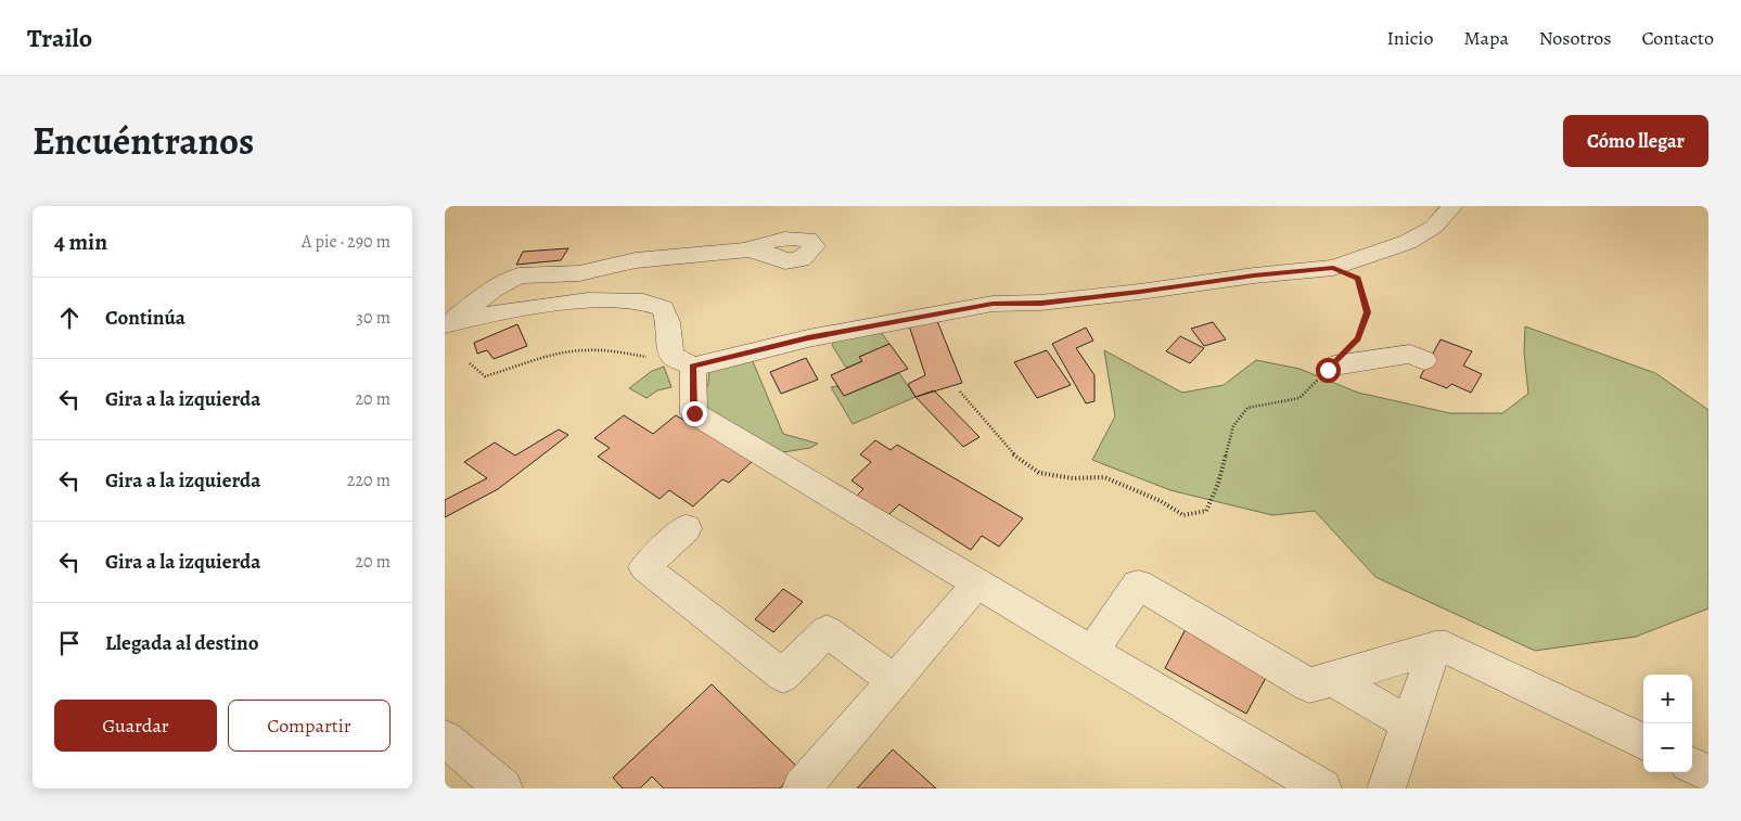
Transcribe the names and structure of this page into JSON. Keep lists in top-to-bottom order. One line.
{"page":{"header":"Trailo","nav":["Inicio","Mapa","Nosotros","Contacto"],"title":"Encuéntranos","buttons":["Cómo llegar",["Guardar","Compartir"]],"heading":["4 min","A pie · 290 m"],"list":[["Continúa","30 m"],["Gira a la izquierda","20 m"],["Gira a la izquierda","220 m"],["Gira a la izquierda","20 m"],"Llegada al destino"],"map_buttons":["+","−"]}}
